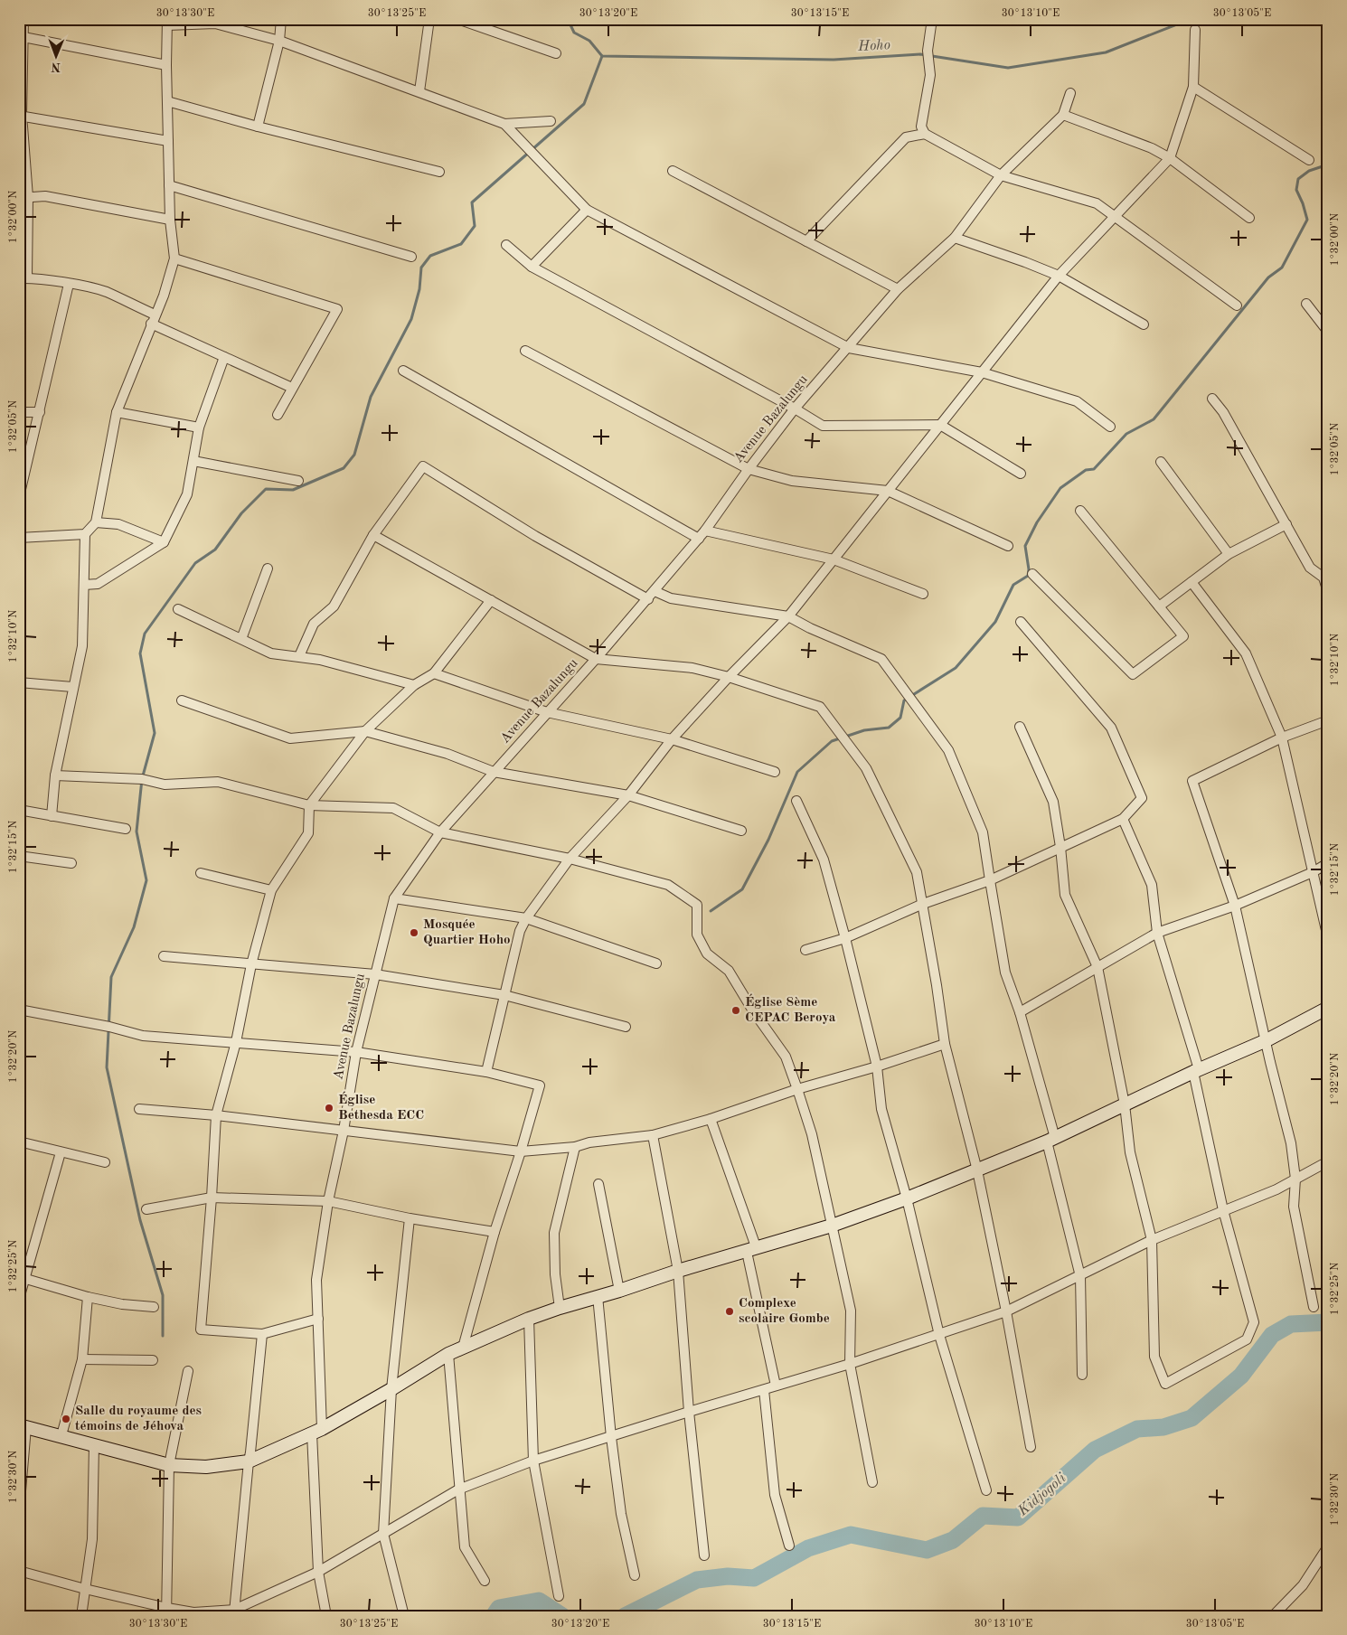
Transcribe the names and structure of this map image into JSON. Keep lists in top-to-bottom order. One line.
{"streets":{"street":["Avenue Bazalungu"]},"water":["Hoho","Kidjogoli"],"places":["Mosquée Quartier Hoho","Église 8ème CEPAC Beroya","Église Bethesda ECC","Complexe scolaire Gombe","Salle du royaume des témoins de Jéhova"],"north":"bottom","coordinates":["30°13'30\"E","30°13'25\"E","30°13'20\"E","30°13'15\"E","30°13'10\"E","30°13'05\"E","1°32'00\"N","1°32'05\"N","1°32'10\"N","1°32'15\"N","1°32'20\"N","1°32'25\"N","1°32'30\"N"]}
